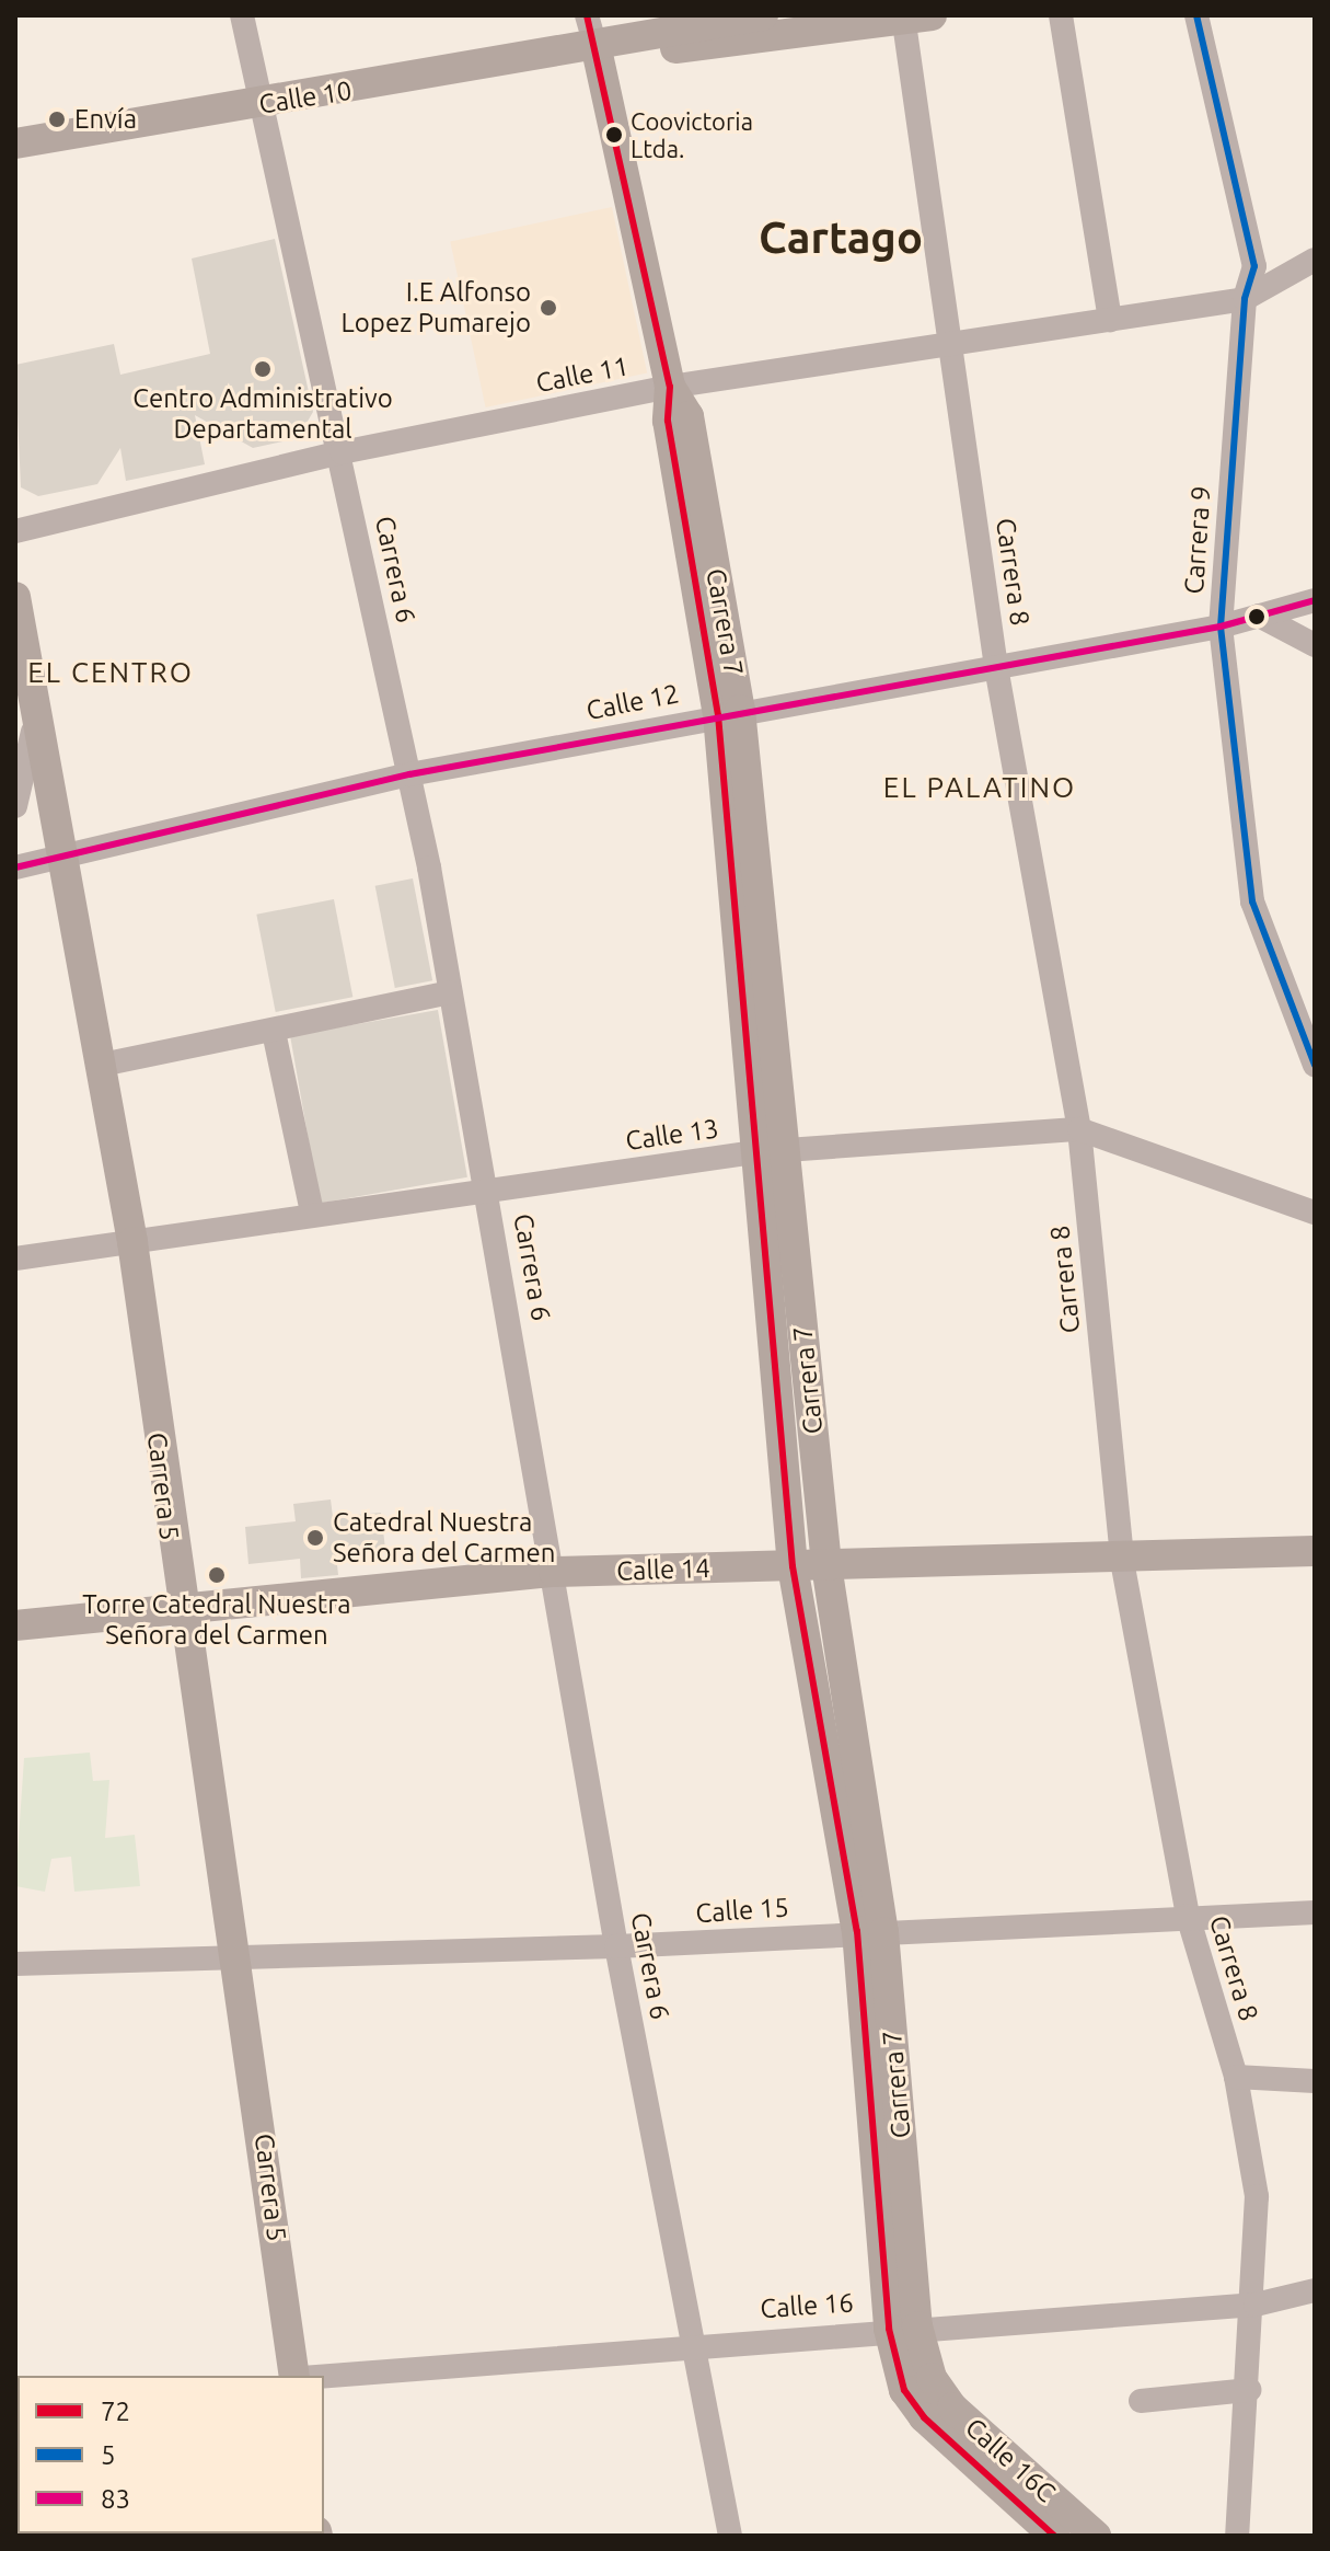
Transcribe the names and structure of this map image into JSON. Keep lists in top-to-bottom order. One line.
{"streets":{"main road":["Calle 10","Carrera 7","Carrera 5","Calle 14","Calle 16C"],"street":["Calle 11","Carrera 9","Carrera 6","Carrera 8","Calle 12","Calle 13","Calle 15","Calle 16"]},"crossings":[["Calle 10","Carrera 6"],["Calle 10","Carrera 8"],["Calle 10","Carrera 7"],["Calle 11","Carrera 9"],["Calle 11","Carrera 6"],["Calle 11","Carrera 8"],["Calle 11","Carrera 7"],["Carrera 9","Calle 12"],["Carrera 6","Calle 12"],["Carrera 6","Calle 13"],["Carrera 6","Calle 14"],["Carrera 6","Calle 15"],["Carrera 6","Calle 16"],["Carrera 8","Calle 12"],["Carrera 8","Calle 13"],["Carrera 8","Calle 14"],["Carrera 8","Calle 15"],["Carrera 8","Calle 16"],["Carrera 7","Calle 12"],["Carrera 7","Calle 13"],["Carrera 7","Calle 14"],["Carrera 7","Calle 15"],["Carrera 7","Calle 16"],["Carrera 7","Calle 16C"],["Calle 12","Carrera 5"],["Calle 13","Carrera 5"],["Carrera 5","Calle 14"],["Carrera 5","Calle 15"]],"districts":["Cartago","EL CENTRO","EL PALATINO"],"places":["Envía","Coovictoria Ltda.","I.E Alfonso Lopez Pumarejo","Centro Administrativo Departamental","Catedral Nuestra Señora del Carmen","Torre Catedral Nuestra Señora del Carmen"],"lines":["transit line 72","transit line 5","transit line 83"],"legend":["72","5","83"]}
